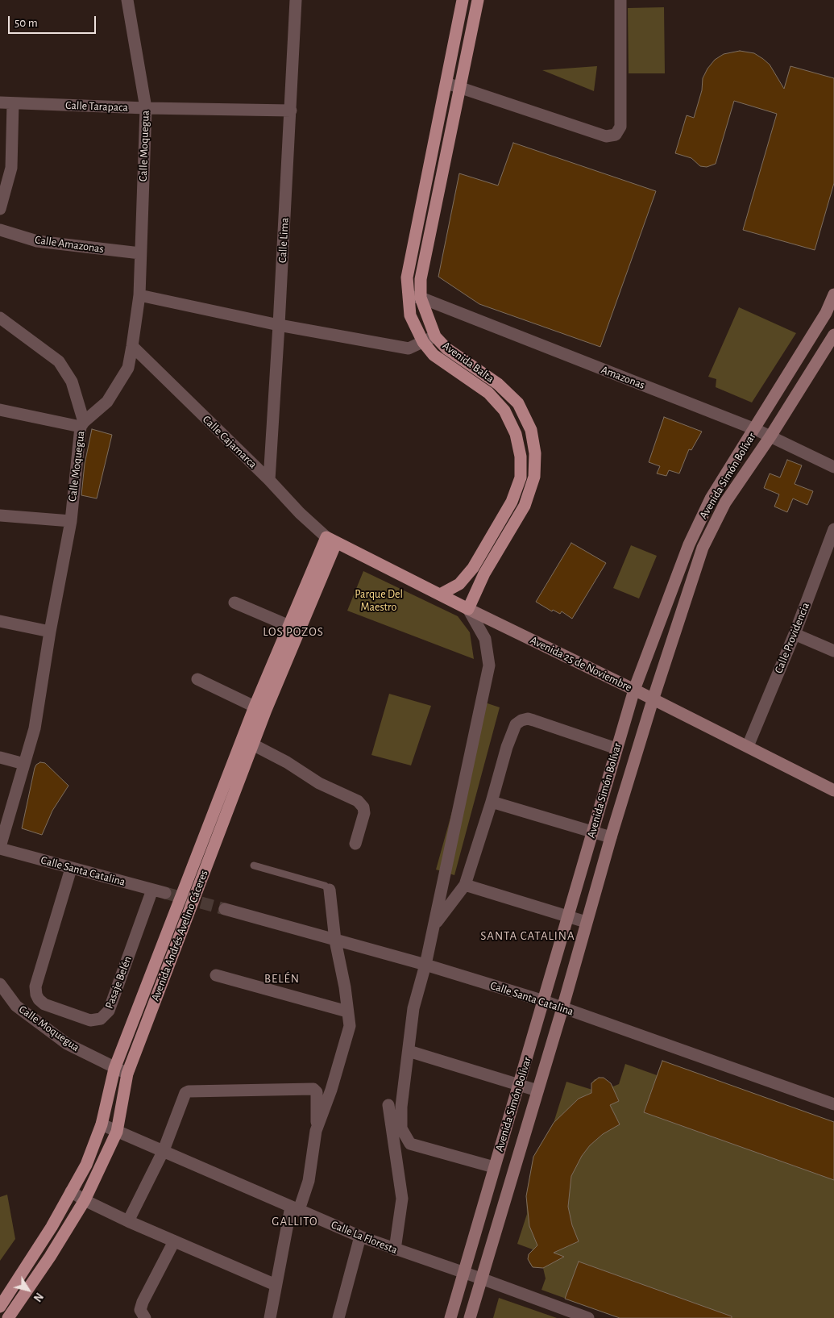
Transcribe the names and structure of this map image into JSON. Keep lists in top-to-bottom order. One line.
{"streets":{"main road":["Avenida Balta","Avenida Simón Bolívar","Avenida 25 de Noviembre","Avenida Andrés Avelino Cáceres"],"street":["Calle Tarapaca","Calle Moquegua","Calle Lima","Calle Amazonas","Amazonas","Calle Cajamarca","Calle Providencia","Calle Santa Catalina","Pasaje Belén","Calle La Floresta"]},"crossings":[["Calle Tarapaca","Calle Moquegua"],["Calle Tarapaca","Calle Lima"],["Calle Moquegua","Calle Amazonas"],["Calle Moquegua","Calle Cajamarca"],["Calle Moquegua","Calle Santa Catalina"],["Calle Moquegua","Avenida Andrés Avelino Cáceres"],["Calle Lima","Calle Cajamarca"],["Avenida Balta","Amazonas"],["Avenida Balta","Avenida 25 de Noviembre"],["Amazonas","Avenida Simón Bolívar"],["Calle Cajamarca","Avenida 25 de Noviembre"],["Calle Cajamarca","Avenida Andrés Avelino Cáceres"],["Avenida Simón Bolívar","Avenida 25 de Noviembre"],["Avenida Simón Bolívar","Calle Santa Catalina"],["Avenida Simón Bolívar","Calle La Floresta"],["Calle Providencia","Avenida 25 de Noviembre"],["Avenida 25 de Noviembre","Avenida Andrés Avelino Cáceres"],["Calle Santa Catalina","Pasaje Belén"],["Avenida Andrés Avelino Cáceres","Calle La Floresta"]],"districts":["LOS POZOS","SANTA CATALINA","BELÉN","GALLITO"],"parks":["Parque Del Maestro"],"scale_bar":"50 m","north":"bottom right"}
